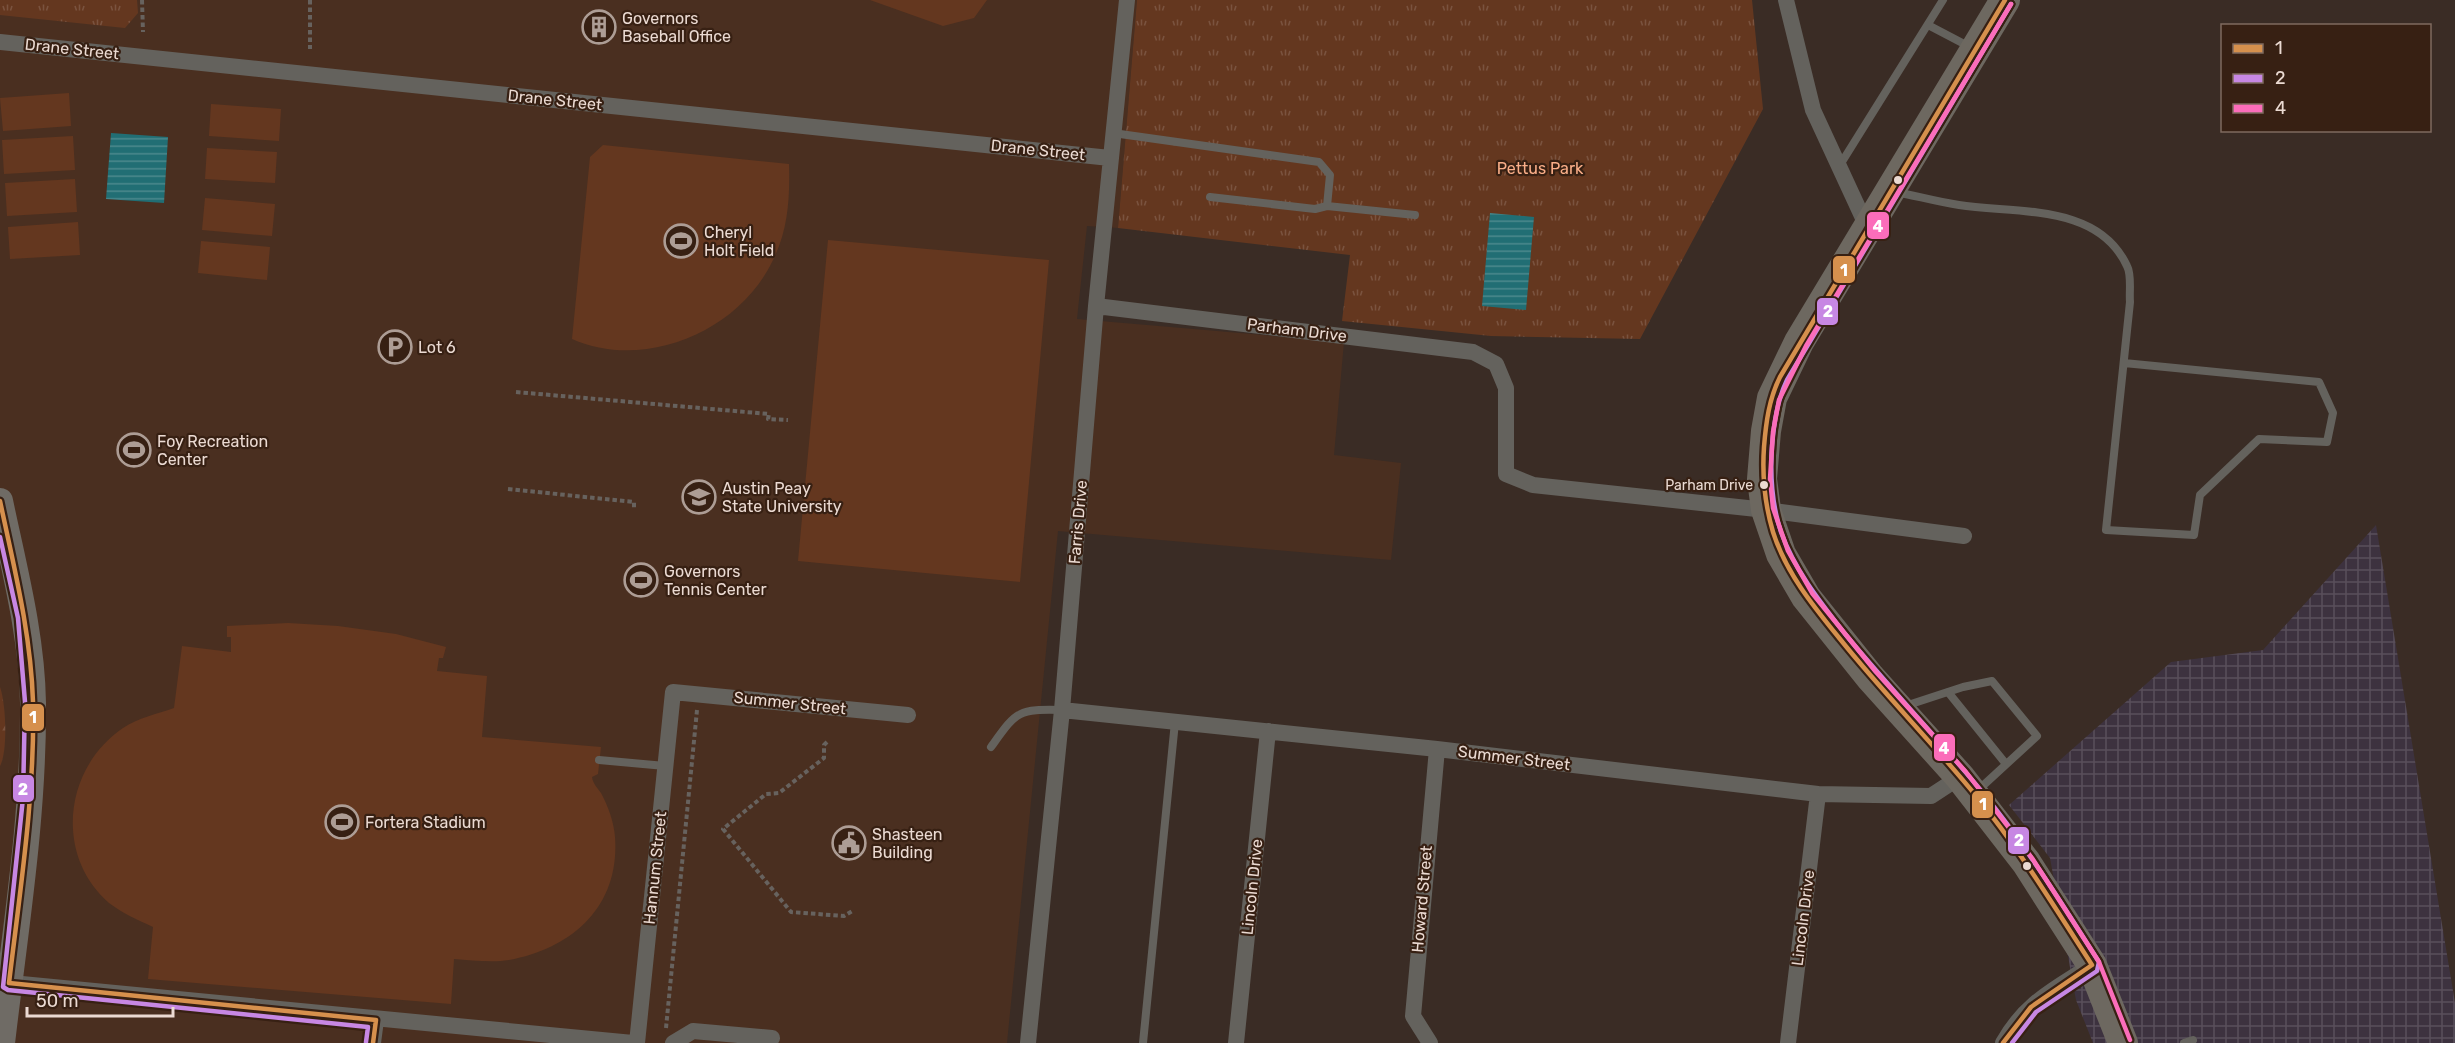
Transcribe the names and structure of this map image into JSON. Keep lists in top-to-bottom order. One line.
{"streets":{"street":["Drane Street","Parham Drive","Farris Drive","Summer Street","Hannum Street","Lincoln Drive","Howard Street"]},"crossings":[["Drane Street","Farris Drive"],["Parham Drive","Farris Drive"],["Farris Drive","Summer Street"],["Summer Street","Hannum Street"],["Summer Street","Lincoln Drive"],["Summer Street","Howard Street"]],"parks":["Pettus Park"],"places":{"building":["Governors Baseball Office"],"sports":["Cheryl Holt Field","Foy Recreation Center","Governors Tennis Center","Fortera Stadium"],"parking":["Lot 6"],"other":["Parham Drive"],"school or university":["Austin Peay State University"],"public building":["Shasteen Building"]},"lines":["transit line 1","transit line 2","transit line 4"],"legend":["1","2","4"],"scale_bar":"50 m"}
